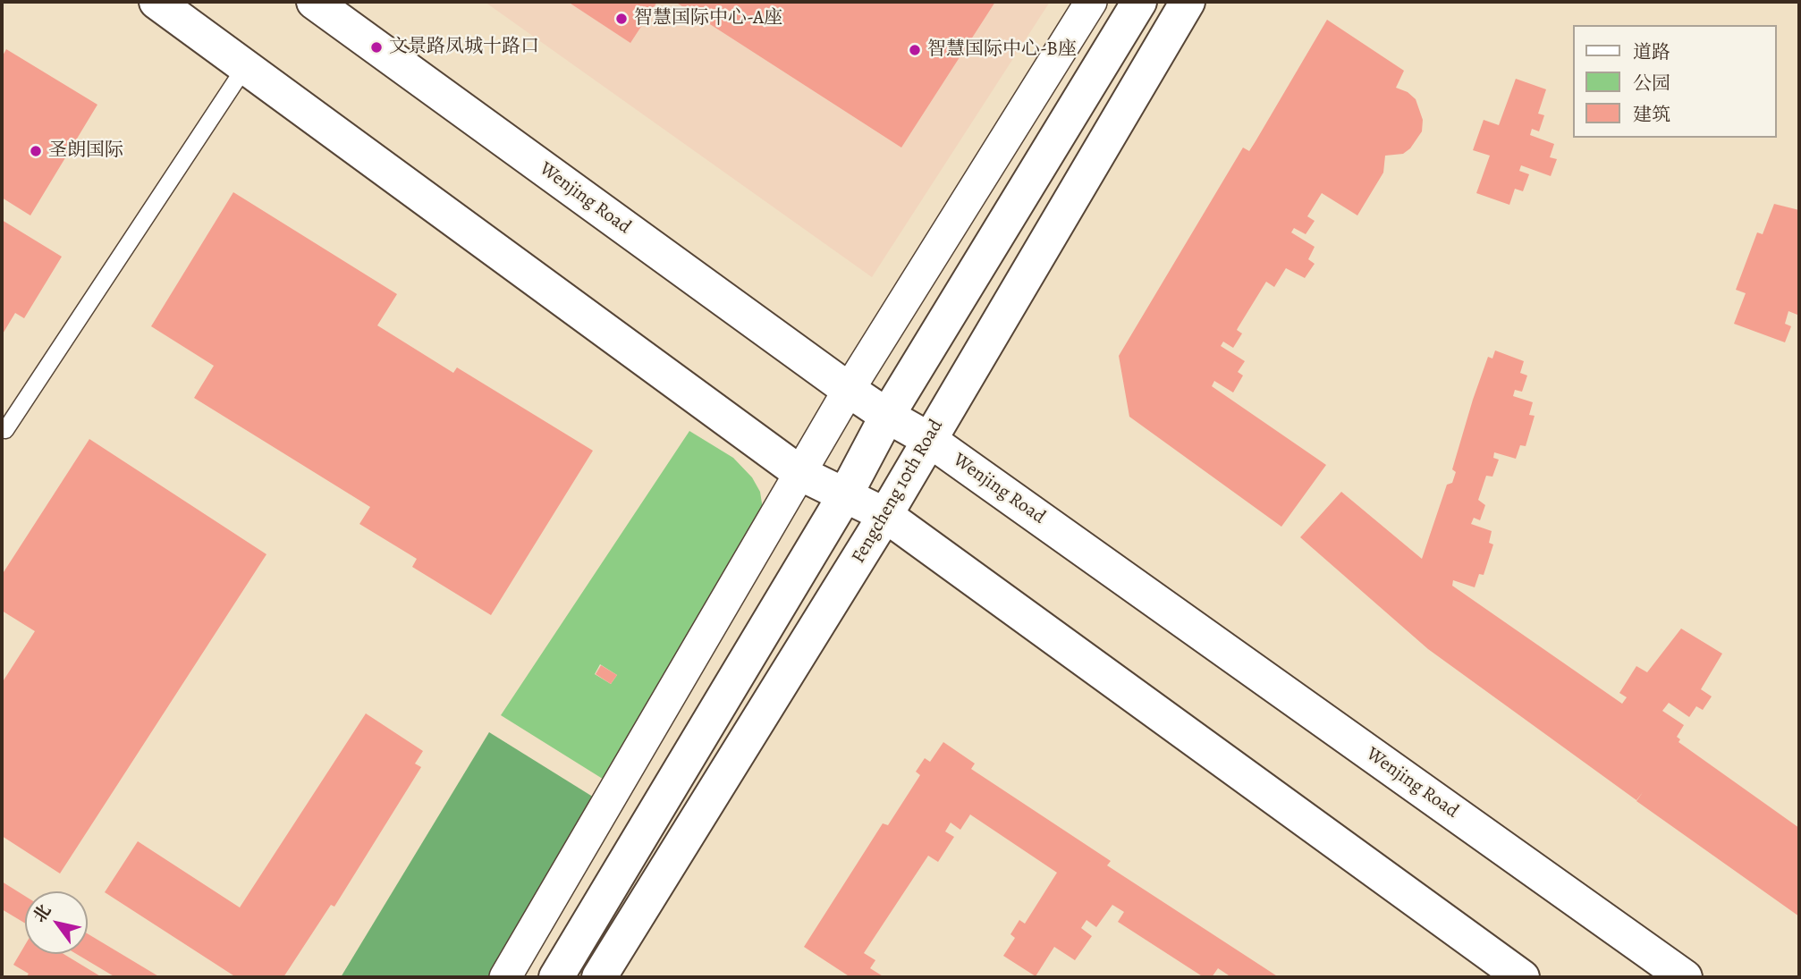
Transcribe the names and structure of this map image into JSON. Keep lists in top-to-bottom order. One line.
{"streets":{"main road":["Wenjing Road","Fengcheng 10th Road"]},"crossings":[["Wenjing Road","Fengcheng 10th Road"]],"places":["智慧国际中心-A座","文景路凤城十路口","智慧国际中心-B座","圣朗国际"],"legend":["道路","公园","建筑"],"north":"top left"}
